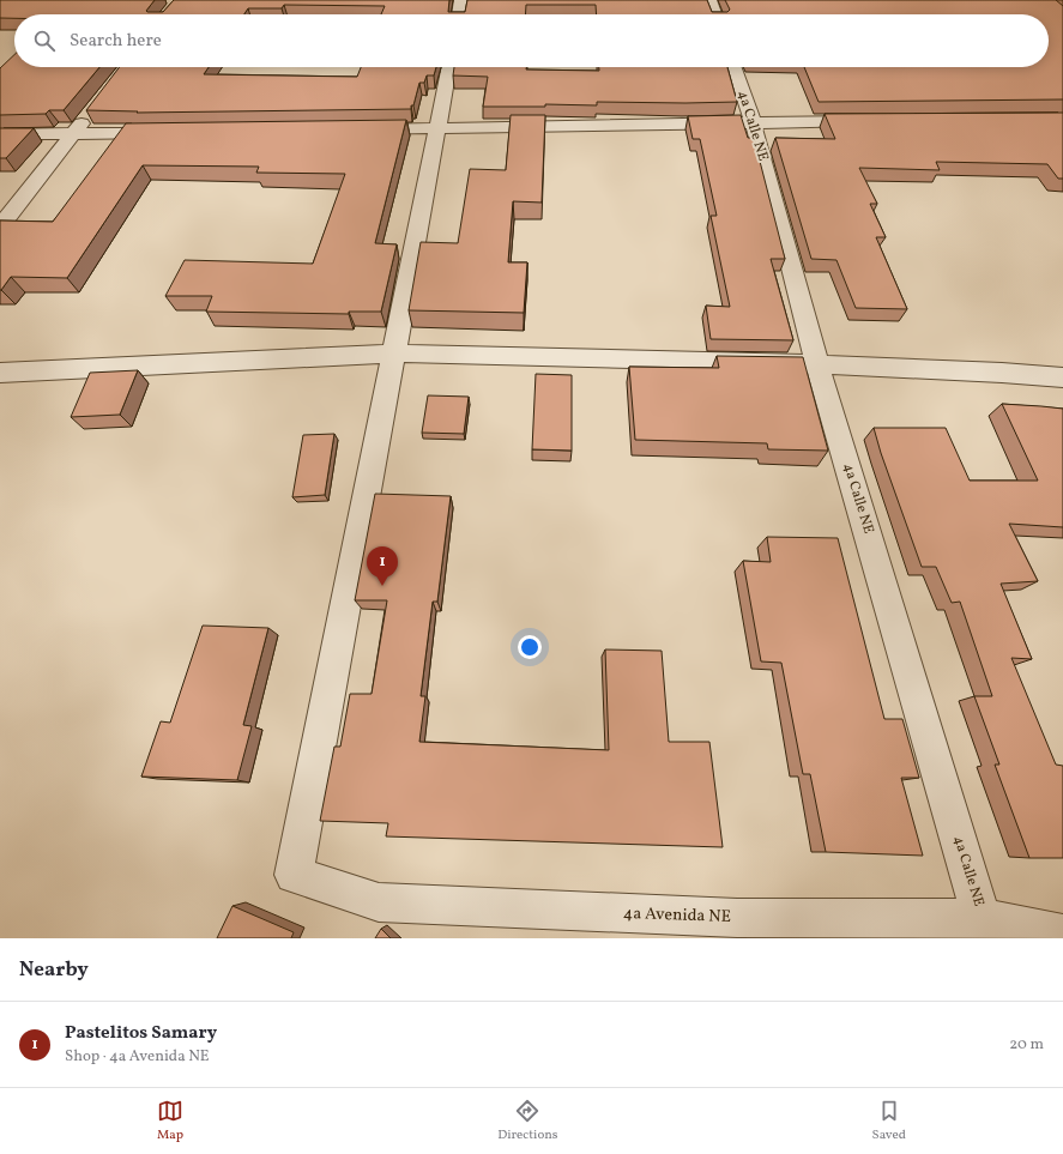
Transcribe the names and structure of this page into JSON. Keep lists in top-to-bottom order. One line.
{"streets":{"street":["4a Calle NE","4a Avenida NE"]},"crossings":[["4a Calle NE","4a Avenida NE"]],"page":{"search":"Search here","pins":"1","heading":"Nearby","list":[{"mark":"1","name":"Pastelitos Samary","note":"Shop · 4a Avenida NE","value":"20 m"}],"nav":["Map","Directions","Saved"]}}
